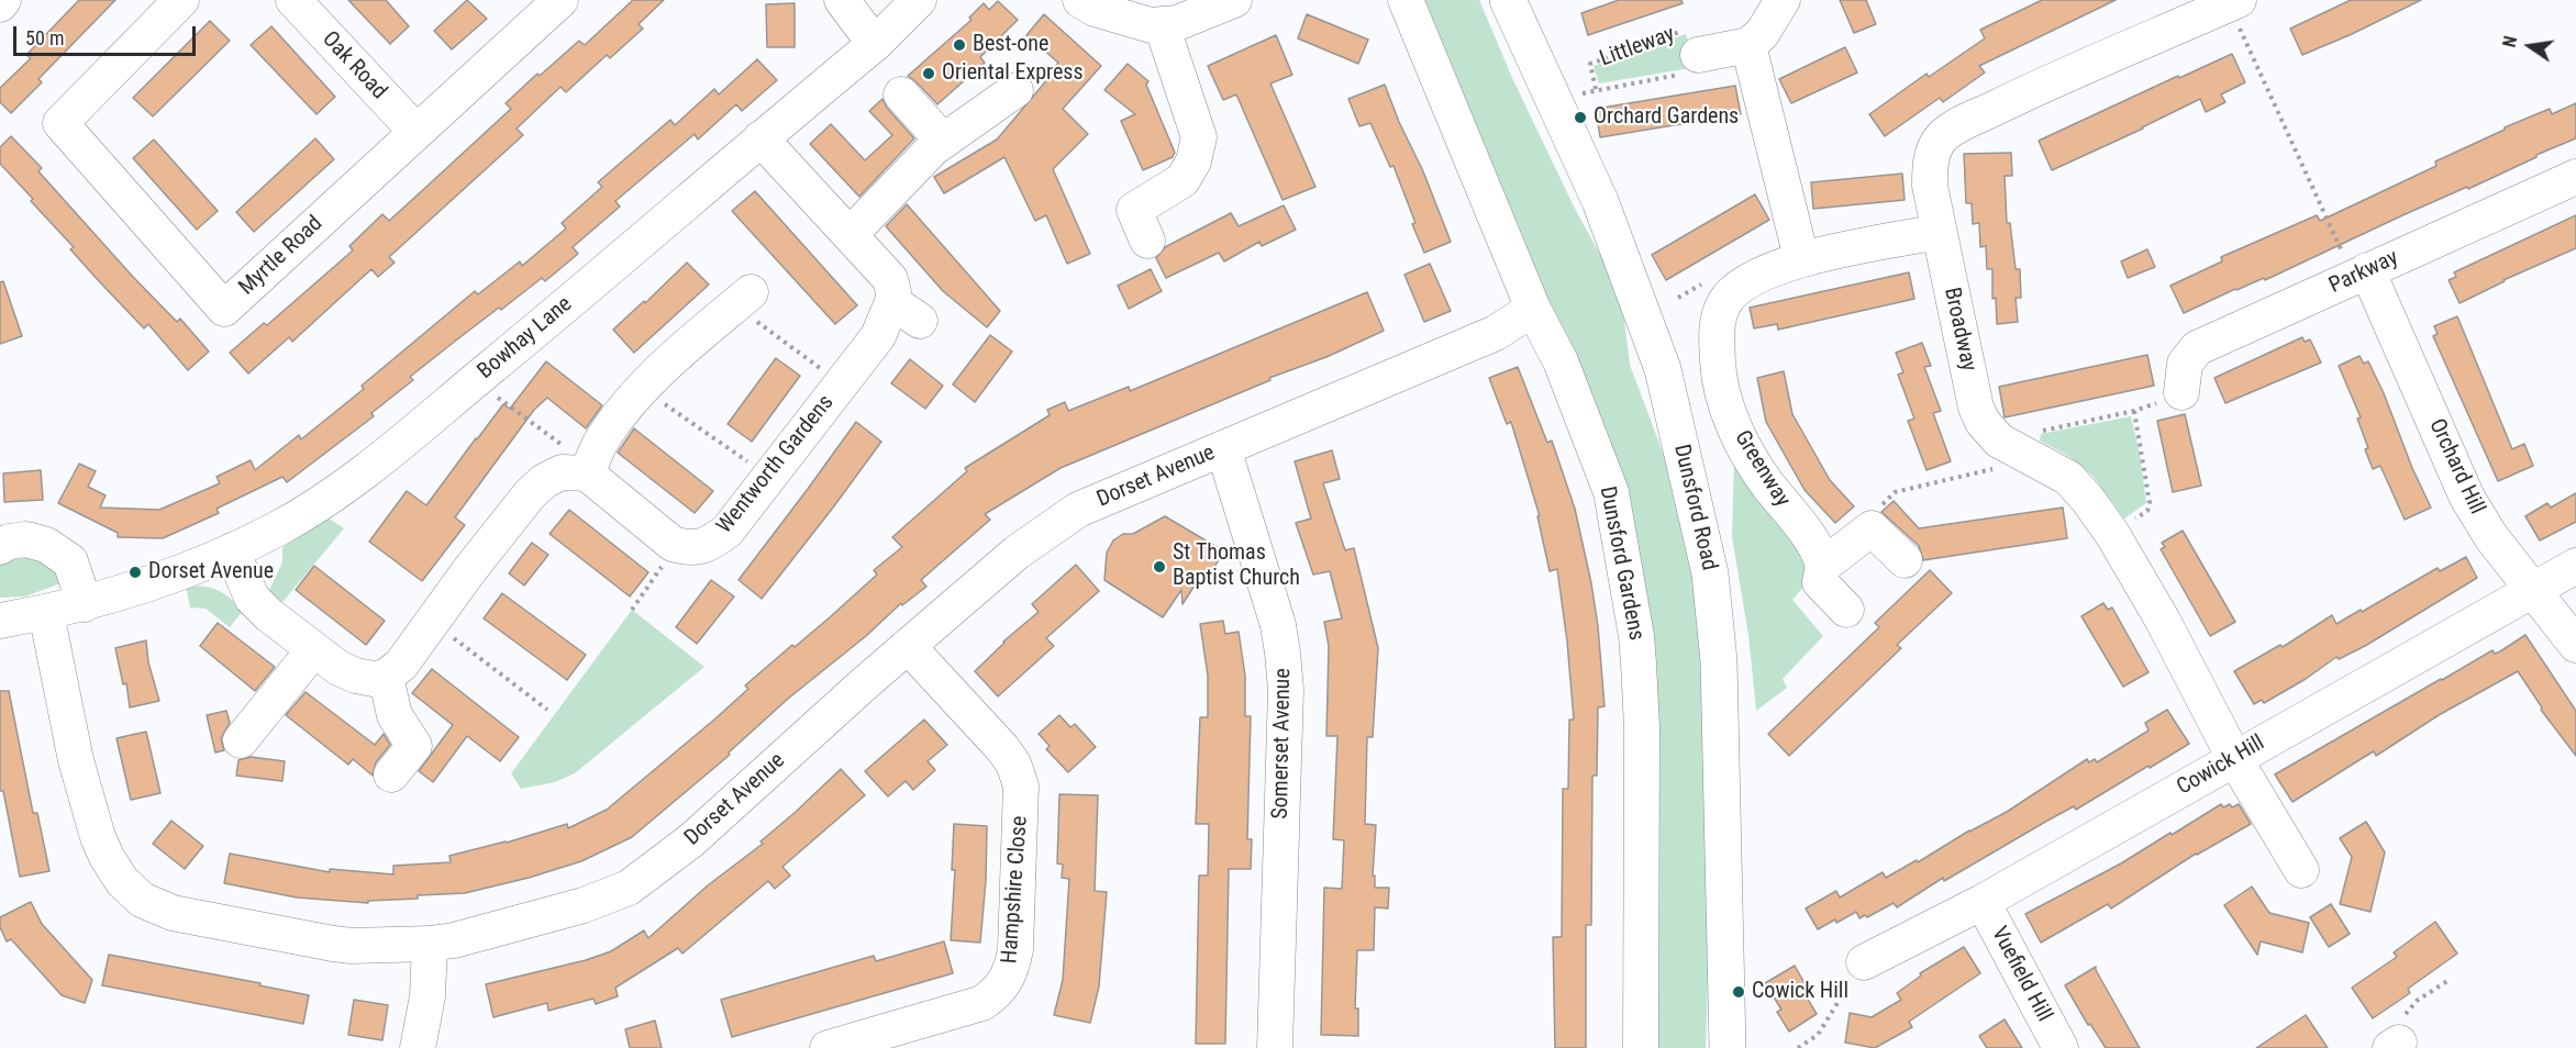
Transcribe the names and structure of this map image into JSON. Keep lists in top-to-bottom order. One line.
{"streets":{"main road":["Dunsford Road"],"street":["Littleway","Oak Road","Myrtle Road","Parkway","Broadway","Bowhay Lane","Wentworth Gardens","Orchard Hill","Greenway","Dorset Avenue","Dunsford Gardens","Somerset Avenue","Cowick Hill","Hampshire Close","Vuefield Hill"]},"crossings":[["Oak Road","Myrtle Road"],["Parkway","Orchard Hill"],["Broadway","Greenway"],["Broadway","Cowick Hill"],["Bowhay Lane","Wentworth Gardens"],["Bowhay Lane","Dorset Avenue"],["Orchard Hill","Cowick Hill"],["Dorset Avenue","Dunsford Gardens"],["Dorset Avenue","Somerset Avenue"],["Dorset Avenue","Hampshire Close"],["Cowick Hill","Vuefield Hill"]],"places":["Best-one","Oriental Express","Orchard Gardens","St Thomas Baptist Church","Dorset Avenue","Cowick Hill"],"scale_bar":"50 m","north":"left"}
